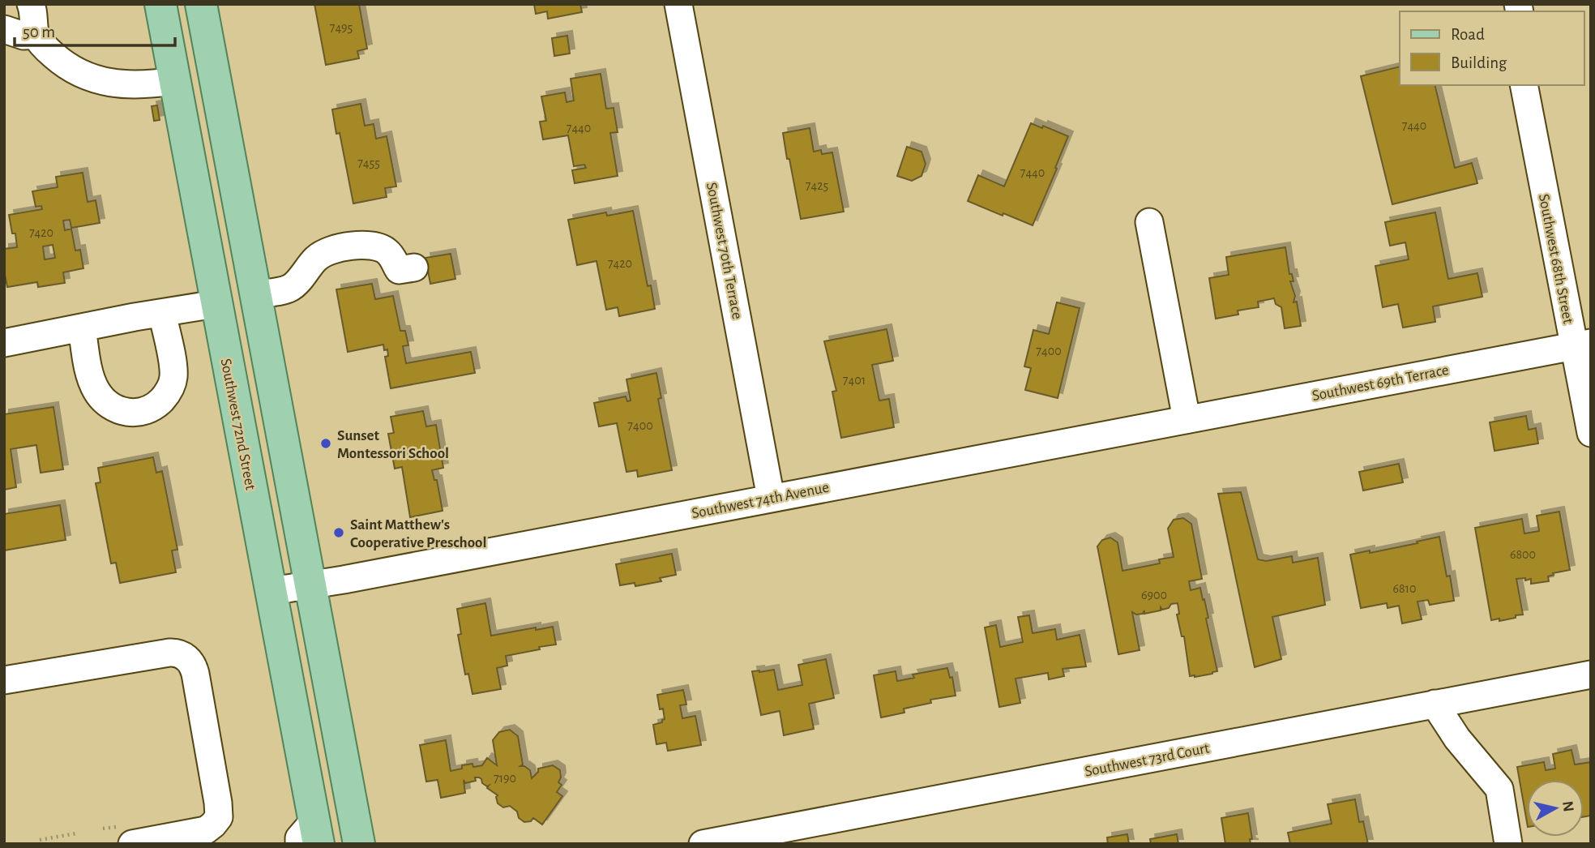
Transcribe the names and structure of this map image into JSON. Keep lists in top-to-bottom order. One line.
{"streets":{"main road":["Southwest 72nd Street"],"street":["Southwest 70th Terrace","Southwest 68th Street","Southwest 69th Terrace","Southwest 74th Avenue","Southwest 73rd Court"]},"crossings":[["Southwest 70th Terrace","Southwest 74th Avenue"],["Southwest 68th Street","Southwest 69th Terrace"],["Southwest 69th Terrace","Southwest 74th Avenue"],["Southwest 72nd Street","Southwest 74th Avenue"]],"places":["Sunset Montessori School","Saint Matthew's Cooperative Preschool"],"house_numbers":["7495","7440","7440","7455","7440","7425","7420","7420","7400","7401","7400","6800","6810","6900","7190"],"legend":["Road","Building"],"scale_bar":"50 m","north":"right"}
